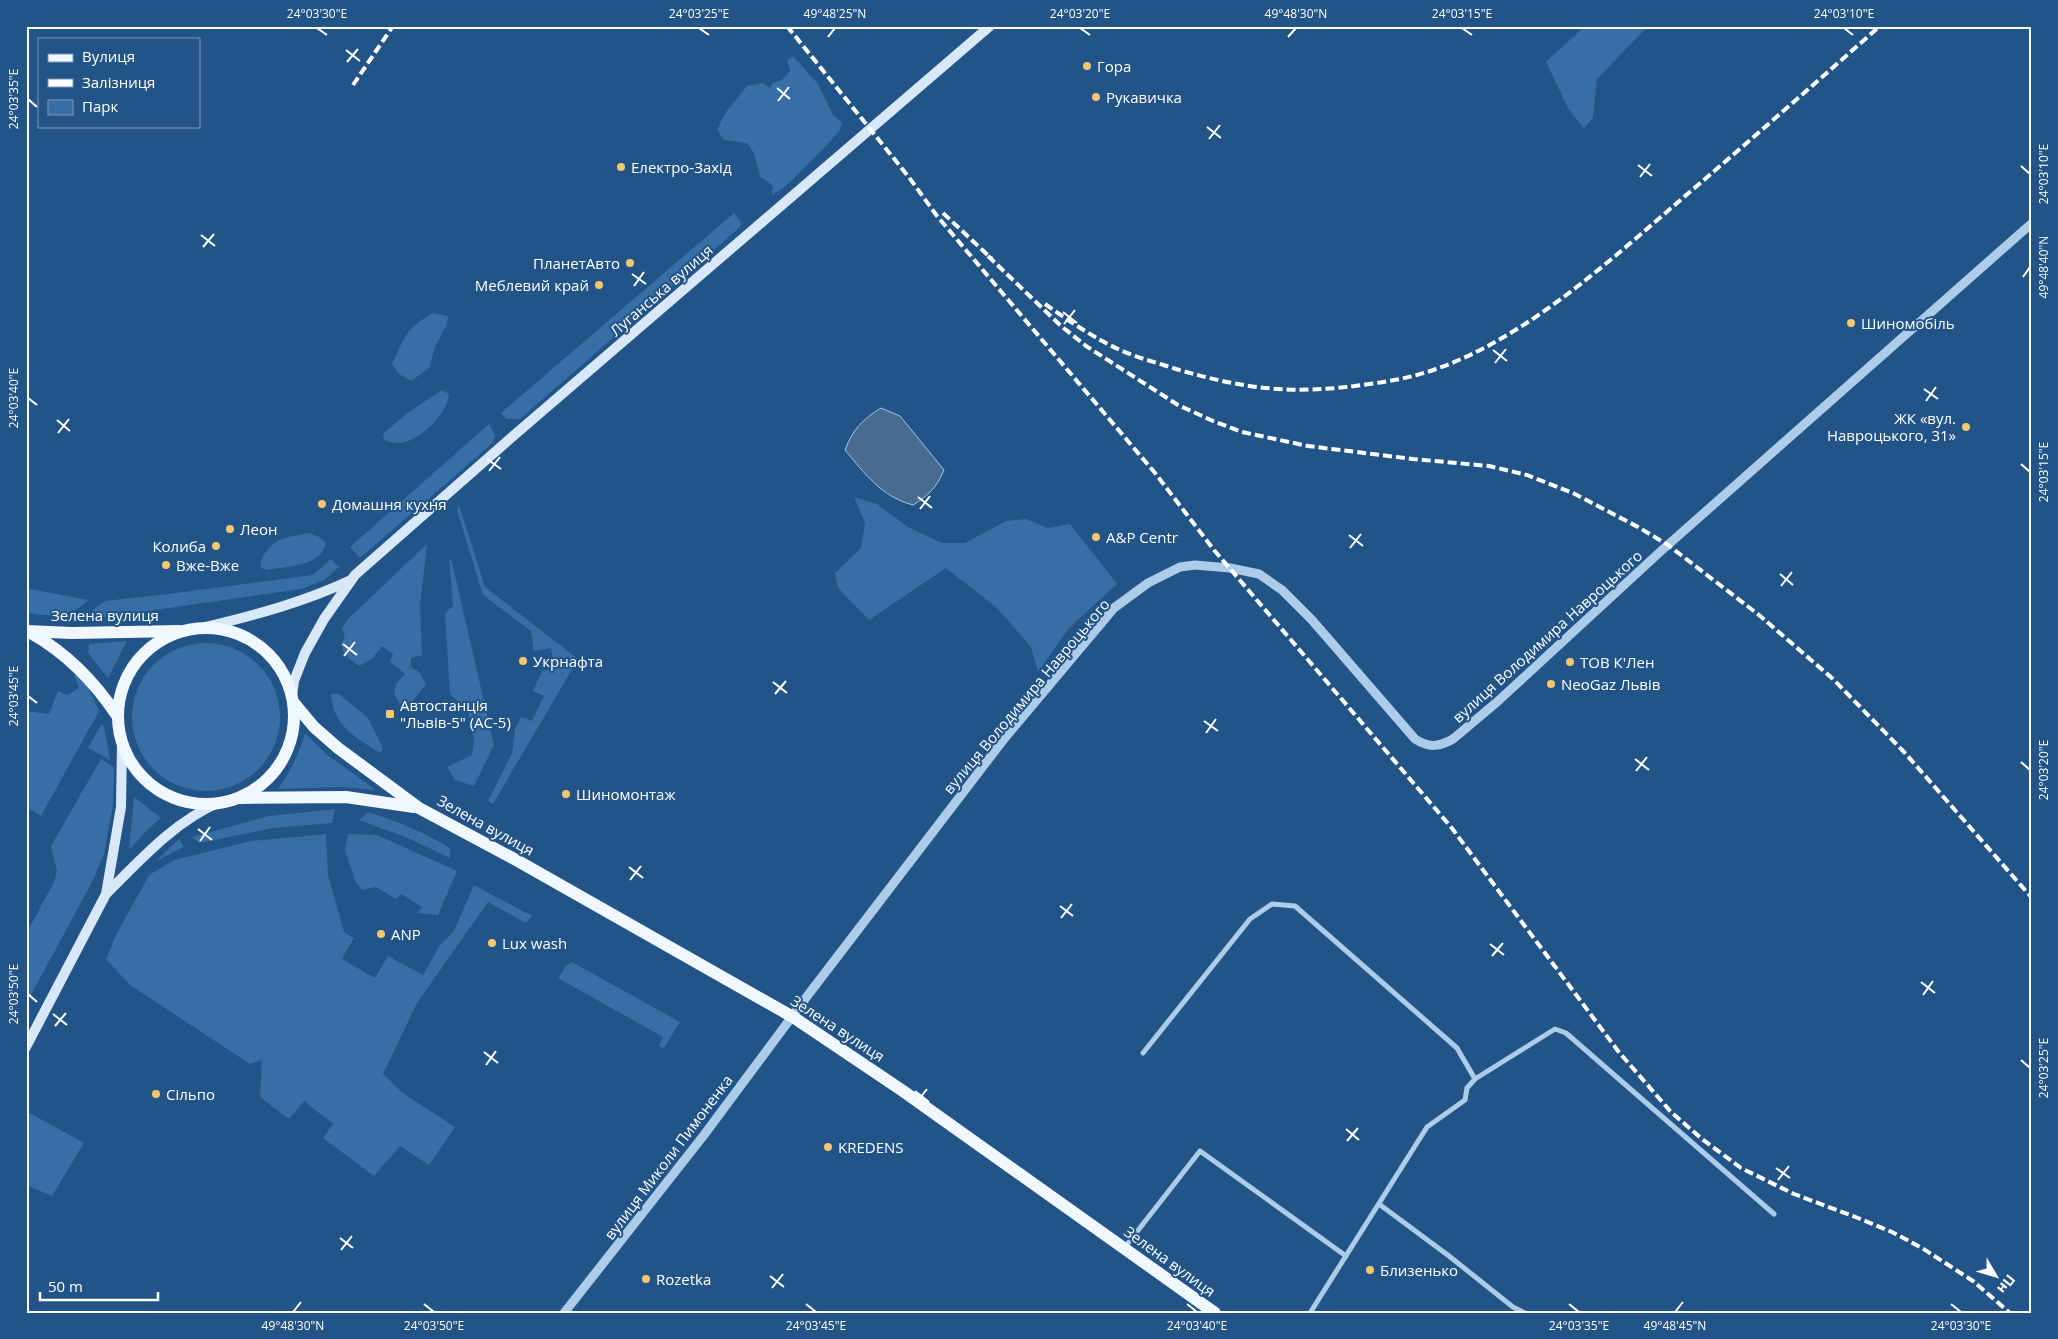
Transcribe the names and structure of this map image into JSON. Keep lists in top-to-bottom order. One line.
{"streets":{"main road":["Луганська вулиця","Зелена вулиця"],"street":["вулиця Володимира Навроцького","вулиця Миколи Пимоненка"]},"crossings":[["Луганська вулиця","Зелена вулиця"],["Зелена вулиця","вулиця Володимира Навроцького"],["Зелена вулиця","вулиця Миколи Пимоненка"],["вулиця Володимира Навроцького","вулиця Миколи Пимоненка"]],"places":{"other":["Гора","Рукавичка","Електро-Захід","ПланетАвто","Меблевий край","Шиномобіль","ЖК «вул. Навроцького, 31»","Домашня кухня","Леон","A&P Centr","Колиба","Вже-Вже","Укрнафта","ТОВ К'Лен","NeoGaz Львів","Шиномонтаж","ANP","Lux wash","Сільпо","KREDENS","Близенько","Rozetka"],"transit":["Автостанція \"Львів-5\" (АС-5)"]},"legend":["Вулиця","Залізниця","Парк"],"scale_bar":"50 m","north":"bottom right","coordinates":["24°03'30\"E","24°03'25\"E","49°48'25\"N","24°03'20\"E","49°48'30\"N","24°03'15\"E","24°03'10\"E","24°03'35\"E","49°48'40\"N","24°03'40\"E","24°03'45\"E","24°03'50\"E","49°48'45\"N"]}
